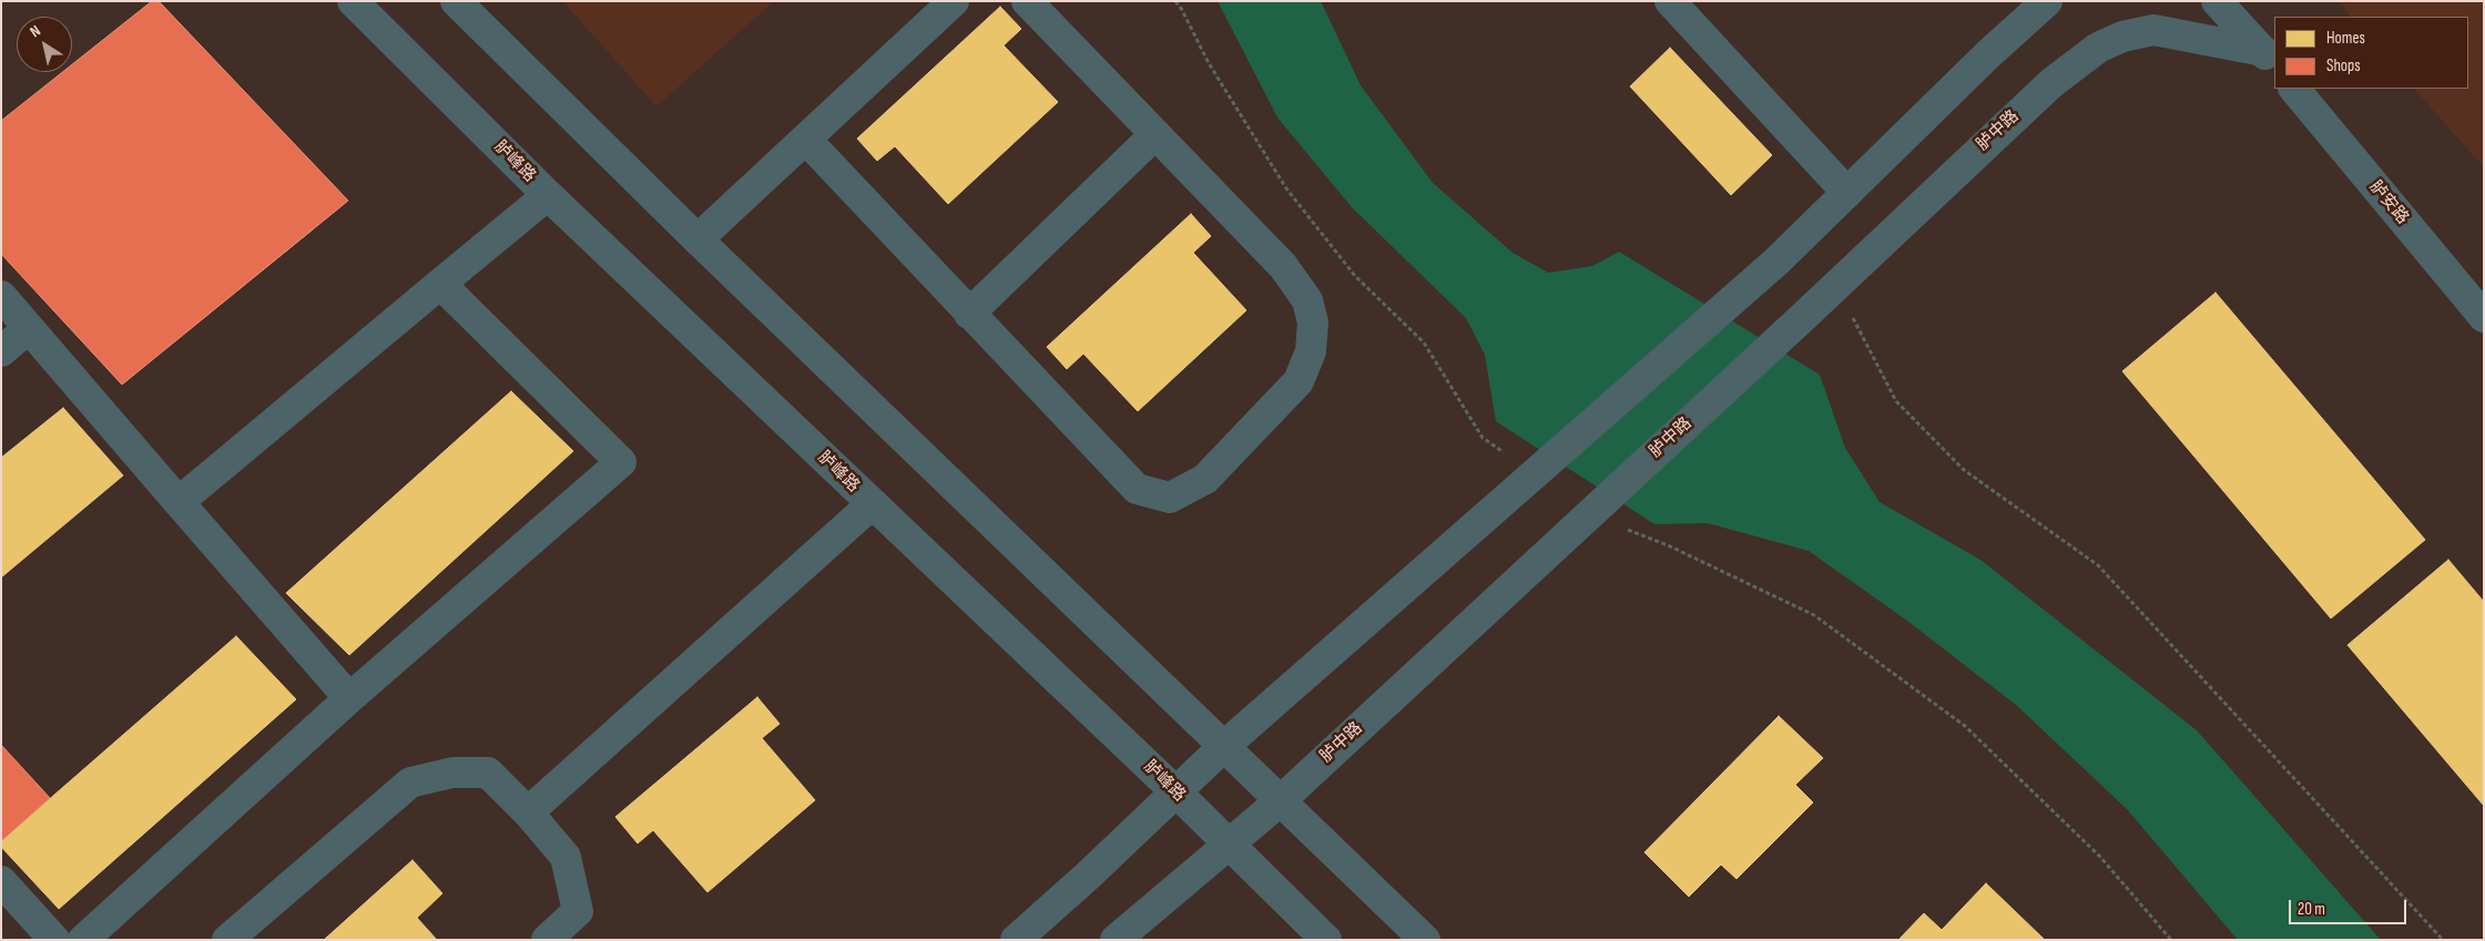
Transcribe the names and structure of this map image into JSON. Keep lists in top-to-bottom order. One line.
{"streets":{"street":["胪中路","胪峰路","胪安路"]},"crossings":[["胪中路","胪峰路"]],"legend":["Homes","Shops"],"scale_bar":"20 m","north":"top left"}
